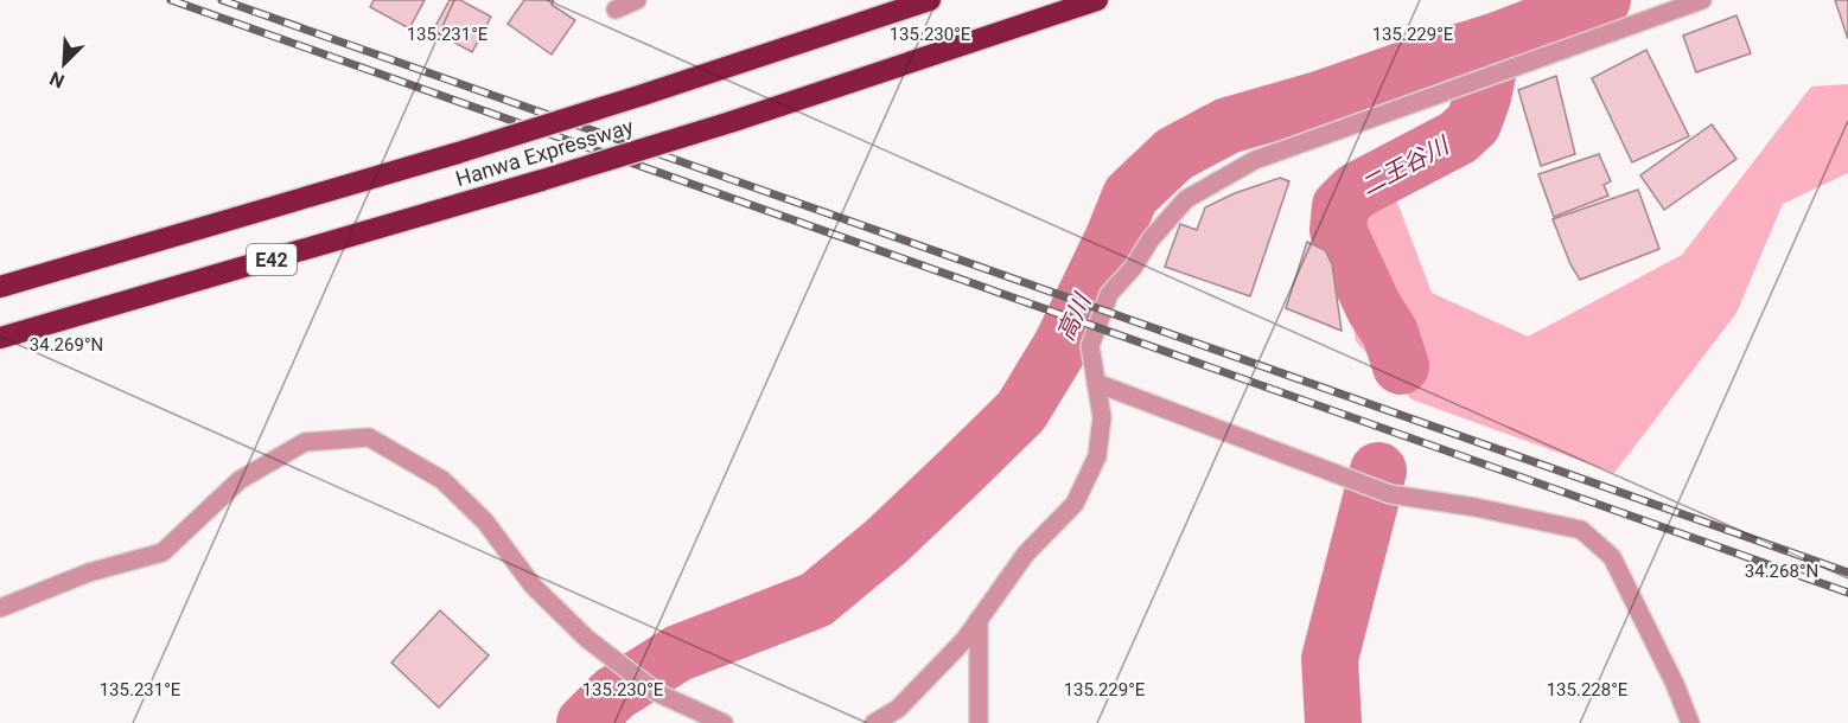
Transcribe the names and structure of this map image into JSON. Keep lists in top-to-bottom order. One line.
{"streets":{"highway":["Hanwa Expressway","E42"]},"water":["二王谷川","高川"],"north":"bottom left","coordinates":["135.231°E","135.230°E","135.229°E","34.269°N","34.268°N","135.228°E"]}
